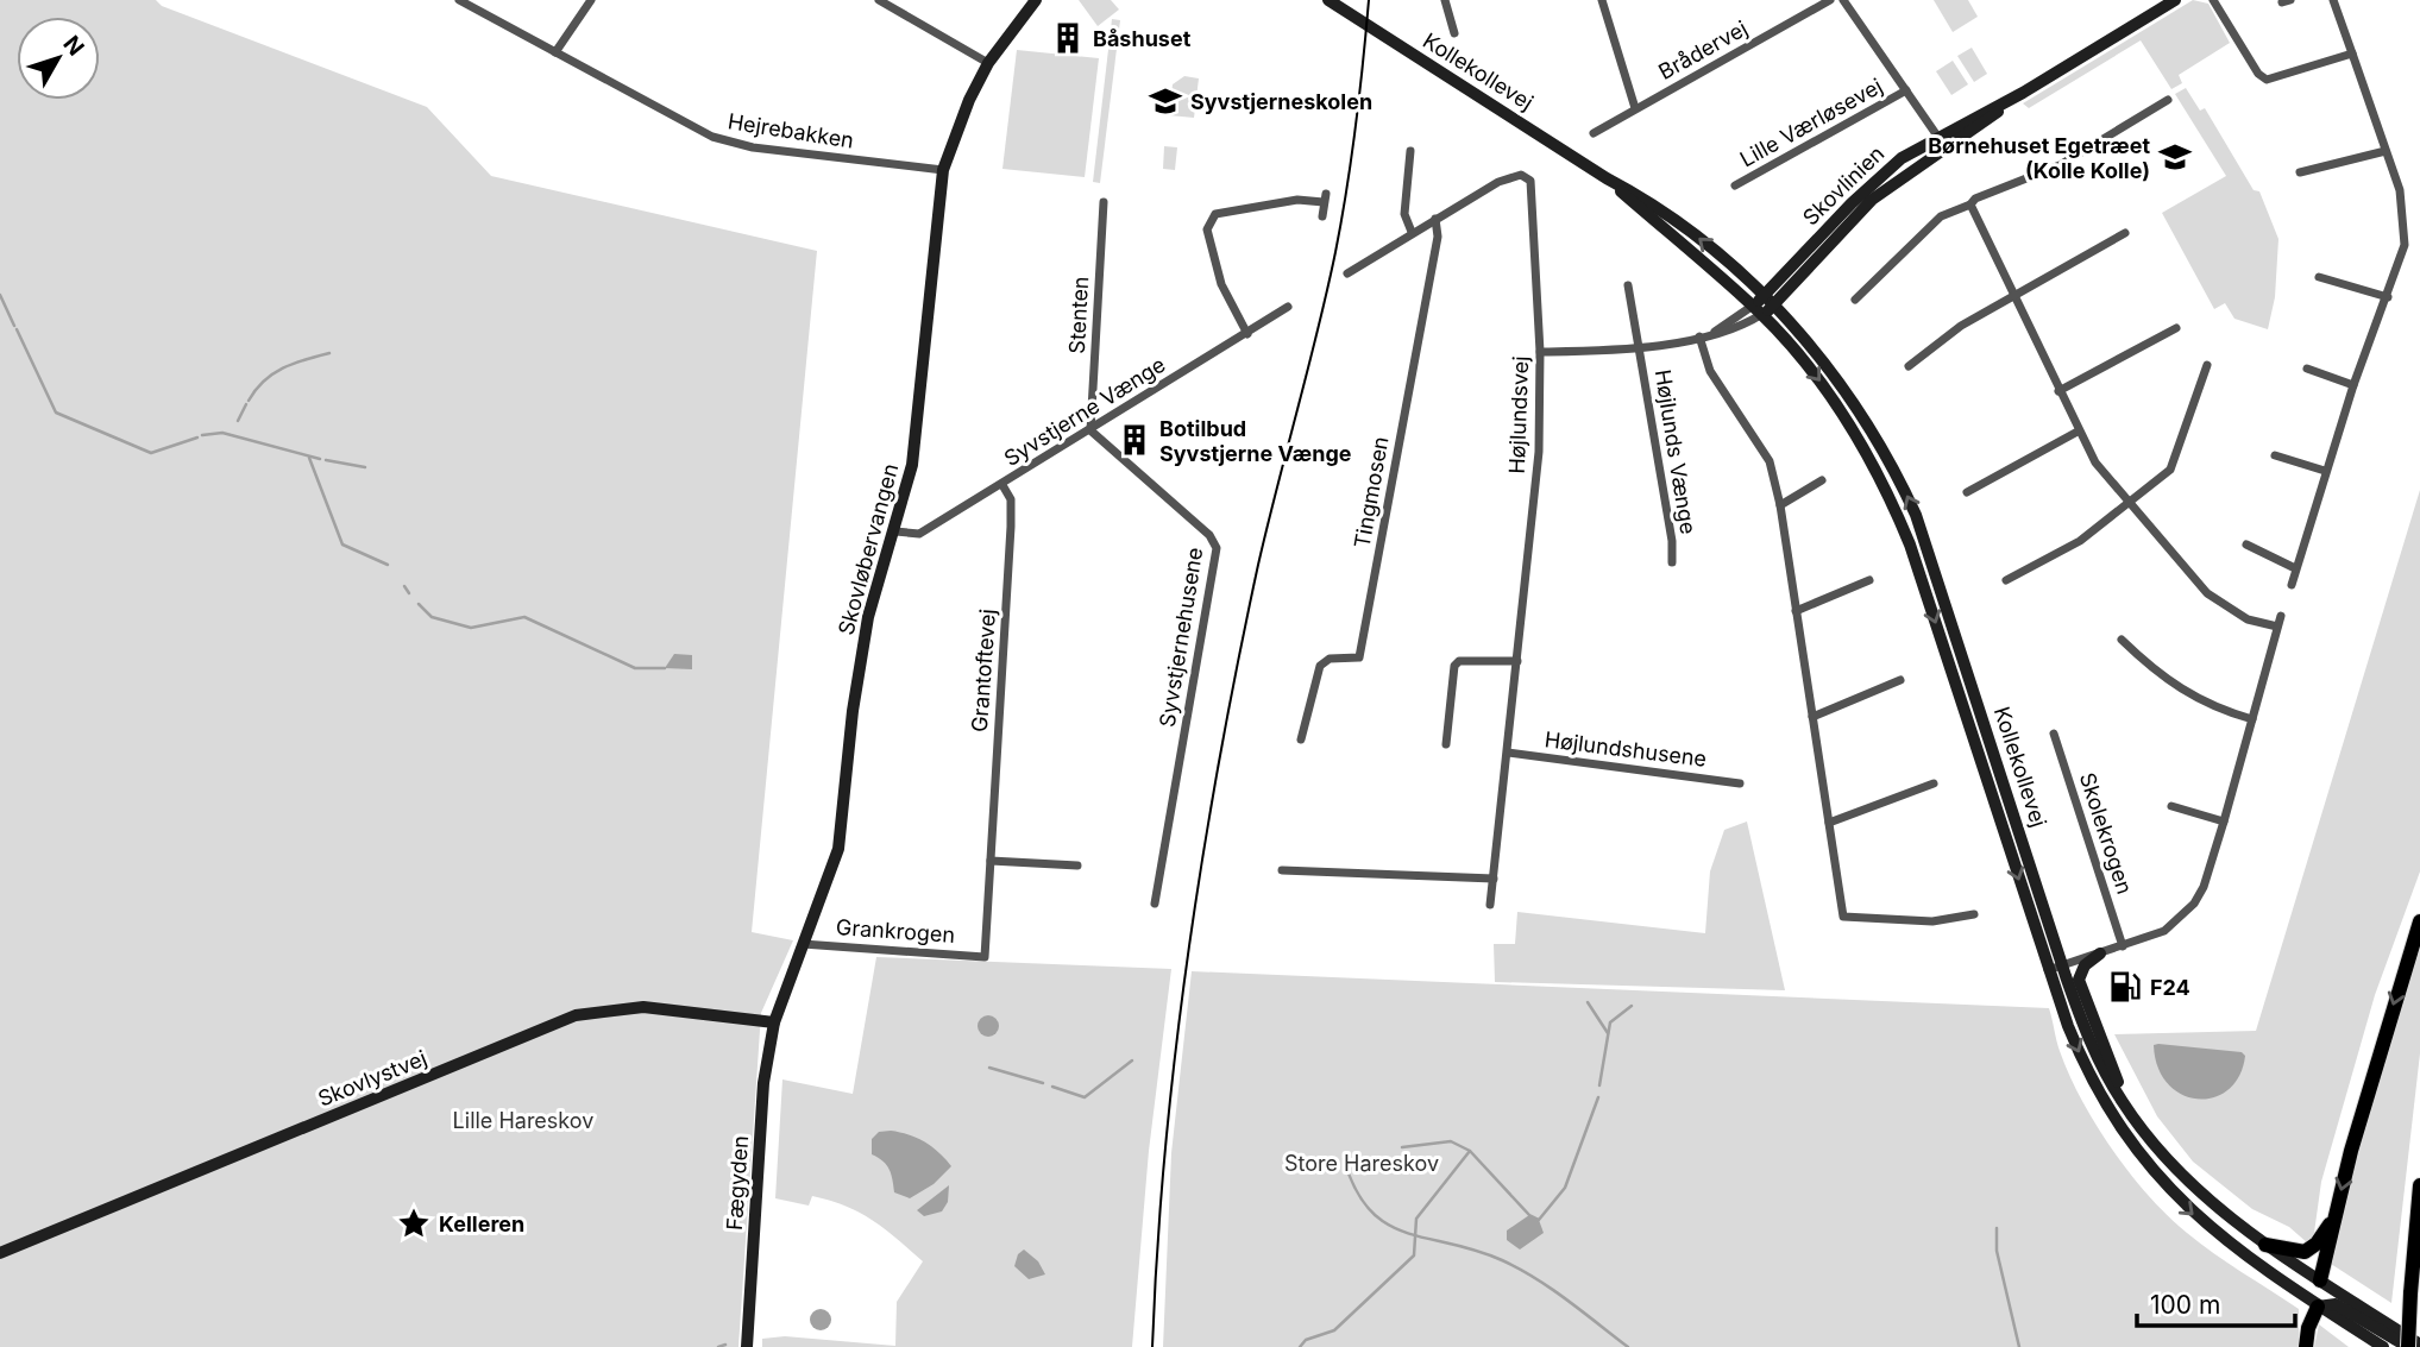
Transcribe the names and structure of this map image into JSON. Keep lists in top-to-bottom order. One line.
{"streets":{"street":["Brådervej","Kollekollevej","Lille Værløsevej","Hejrebakken","Skovlinien","Stenten","Syvstjerne Vænge","Højlundsvej","Højlunds Vænge","Tingmosen","Skovløbervangen","Syvstjernehusene","Grantoftevej","Højlundshusene","Skolekrogen","Grankrogen","Skovlystvej","Fægyden"]},"crossings":[["Kollekollevej","Skovlinien"],["Kollekollevej","Højlunds Vænge"],["Lille Værløsevej","Skovlinien"],["Hejrebakken","Skovløbervangen"],["Skovlinien","Højlunds Vænge"],["Stenten","Syvstjerne Vænge"],["Stenten","Syvstjernehusene"],["Syvstjerne Vænge","Skovløbervangen"],["Syvstjerne Vænge","Syvstjernehusene"],["Syvstjerne Vænge","Grantoftevej"],["Højlundsvej","Højlunds Vænge"],["Højlundsvej","Tingmosen"],["Højlundsvej","Højlundshusene"],["Skovløbervangen","Grankrogen"],["Skovløbervangen","Skovlystvej"],["Skovløbervangen","Fægyden"],["Grantoftevej","Grankrogen"],["Skovlystvej","Fægyden"]],"parks":["Lille Hareskov","Store Hareskov"],"places":{"building":["Båshuset","Botilbud Syvstjerne Vænge"],"school or university":["Syvstjerneskolen","Børnehuset Egetræet (Kolle Kolle)"],"fuel station":["F24"],"place":["Kelleren"]},"scale_bar":"100 m","north":"top right"}
